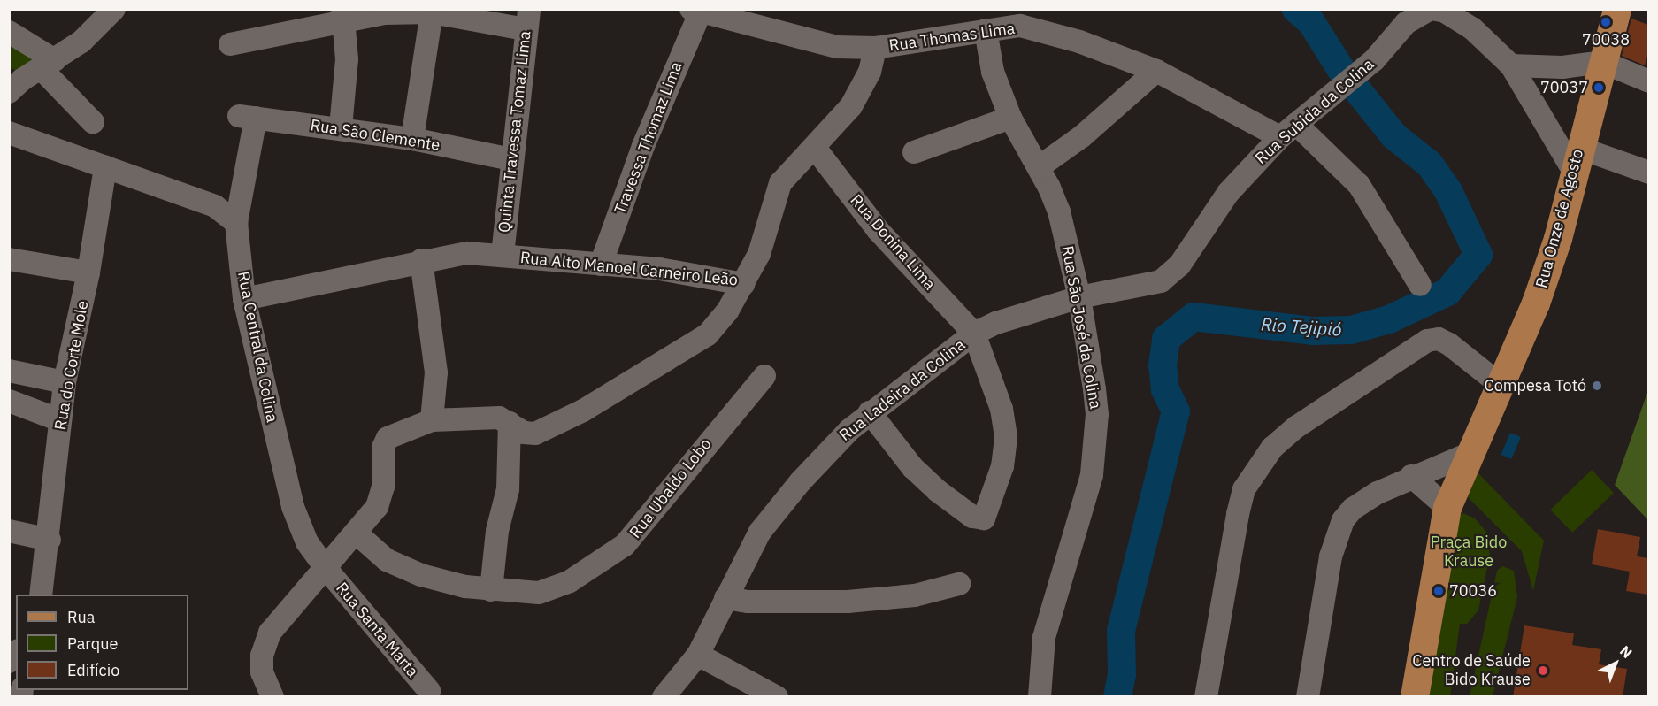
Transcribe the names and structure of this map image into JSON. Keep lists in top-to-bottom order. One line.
{"streets":{"main road":["Rua Onze de Agosto"],"street":["Rua Thomas Lima","Rua Subida da Colina","Quinta Travessa Tomaz Lima","Rua São Clemente","Travessa Thomaz Lima","Rua Donina Lima","Rua Alto Manoel Carneiro Leão","Rua São José da Colina","Rua Central da Colina","Rua do Corte Mole","Rua Ladeira da Colina","Rua Ubaldo Lobo","Rua Santa Marta"]},"crossings":[["Rua Thomas Lima","Rua Subida da Colina"],["Rua Thomas Lima","Travessa Thomaz Lima"],["Rua Thomas Lima","Rua Alto Manoel Carneiro Leão"],["Rua Thomas Lima","Rua São José da Colina"],["Rua Subida da Colina","Rua Onze de Agosto"],["Rua Subida da Colina","Rua São José da Colina"],["Rua Subida da Colina","Rua Ladeira da Colina"],["Quinta Travessa Tomaz Lima","Rua São Clemente"],["Quinta Travessa Tomaz Lima","Rua Alto Manoel Carneiro Leão"],["Rua São Clemente","Rua Central da Colina"],["Travessa Thomaz Lima","Rua Alto Manoel Carneiro Leão"],["Rua Donina Lima","Rua Alto Manoel Carneiro Leão"],["Rua Donina Lima","Rua Ladeira da Colina"],["Rua Alto Manoel Carneiro Leão","Rua Central da Colina"],["Rua São José da Colina","Rua Ladeira da Colina"],["Rua Central da Colina","Rua Santa Marta"]],"water":["Rio Tejipió"],"parks":["Praça Bido Krause"],"places":["70038","70037","Compesa Totó","70036","Centro de Saúde Bido Krause"],"legend":["Rua","Parque","Edifício"],"north":"top right"}
